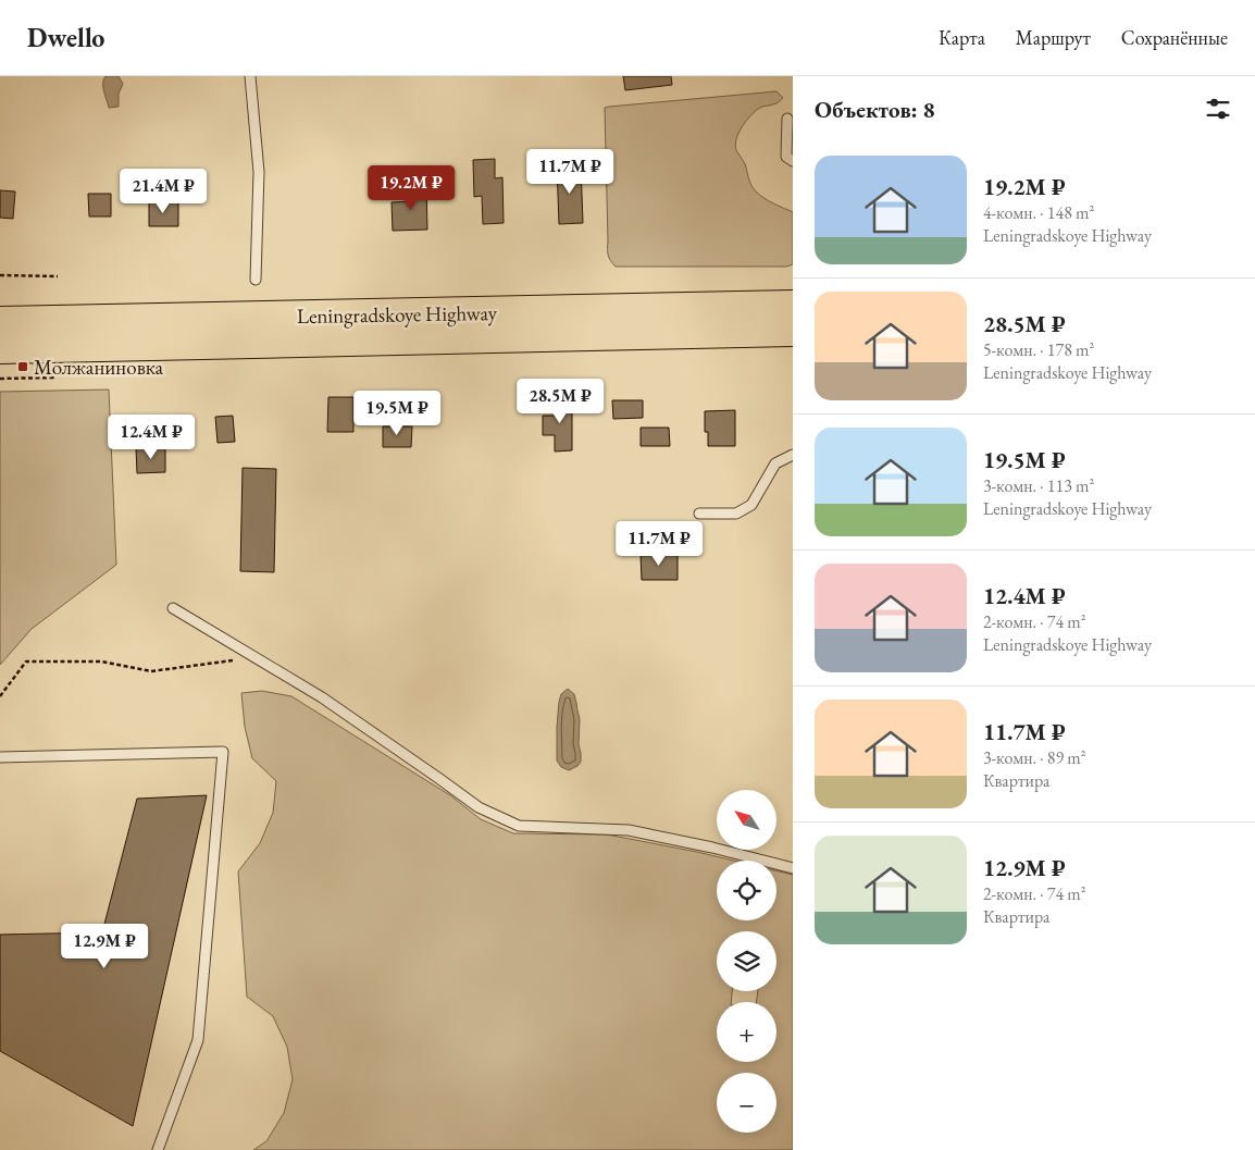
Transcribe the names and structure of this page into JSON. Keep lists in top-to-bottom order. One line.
{"streets":{"highway":["Leningradskoye Highway"]},"places":{"transit":["Молжаниновка"]},"north":"top left","page":{"header":"Dwello","nav":["Карта","Маршрут","Сохранённые"],"heading":"Объектов: 8","list":[{"name":"19.2M ₽","note":"4-комн. · 148 m² · Leningradskoye Highway"},{"name":"28.5M ₽","note":"5-комн. · 178 m² · Leningradskoye Highway"},{"name":"19.5M ₽","note":"3-комн. · 113 m² · Leningradskoye Highway"},{"name":"12.4M ₽","note":"2-комн. · 74 m² · Leningradskoye Highway"},{"name":"11.7M ₽","note":"3-комн. · 89 m² · Квартира"},{"name":"12.9M ₽","note":"2-комн. · 74 m² · Квартира"}],"price":["11.7M ₽","19.2M ₽","21.4M ₽","28.5M ₽","19.5M ₽","12.4M ₽","11.7M ₽","12.9M ₽"],"map_buttons":["+","−"]}}
